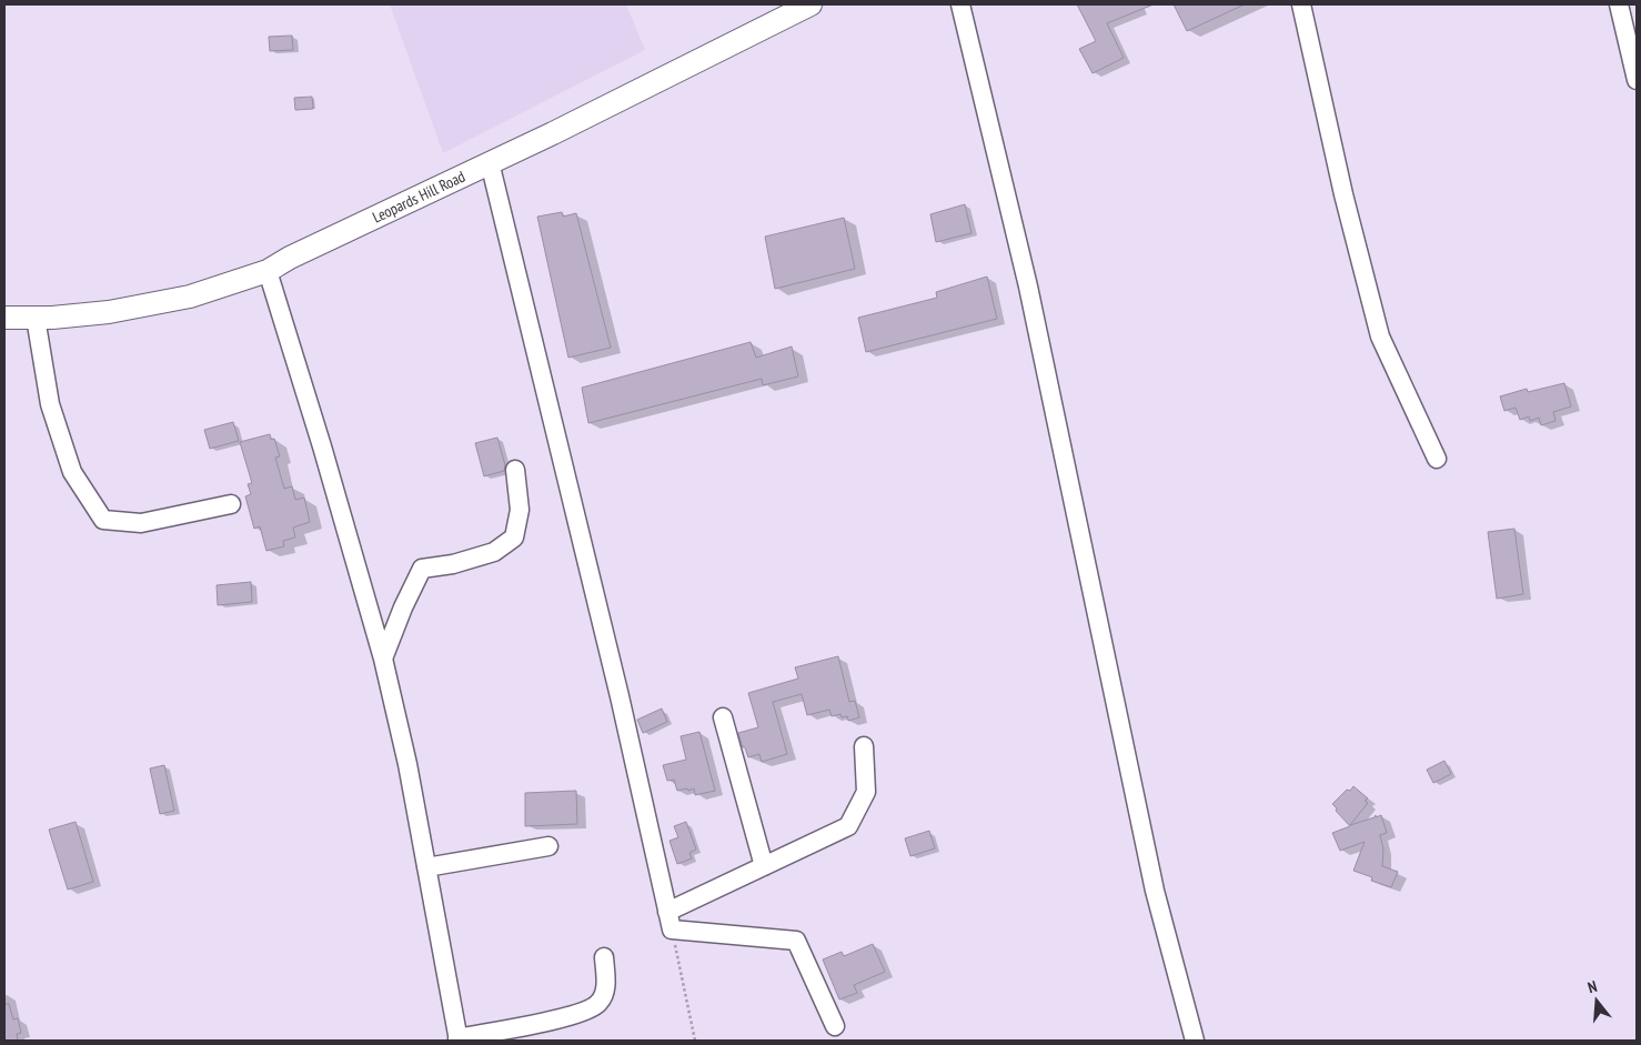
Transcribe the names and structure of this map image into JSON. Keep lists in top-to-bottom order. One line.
{"streets":{"main road":["Leopards Hill Road"]},"north":"top"}
